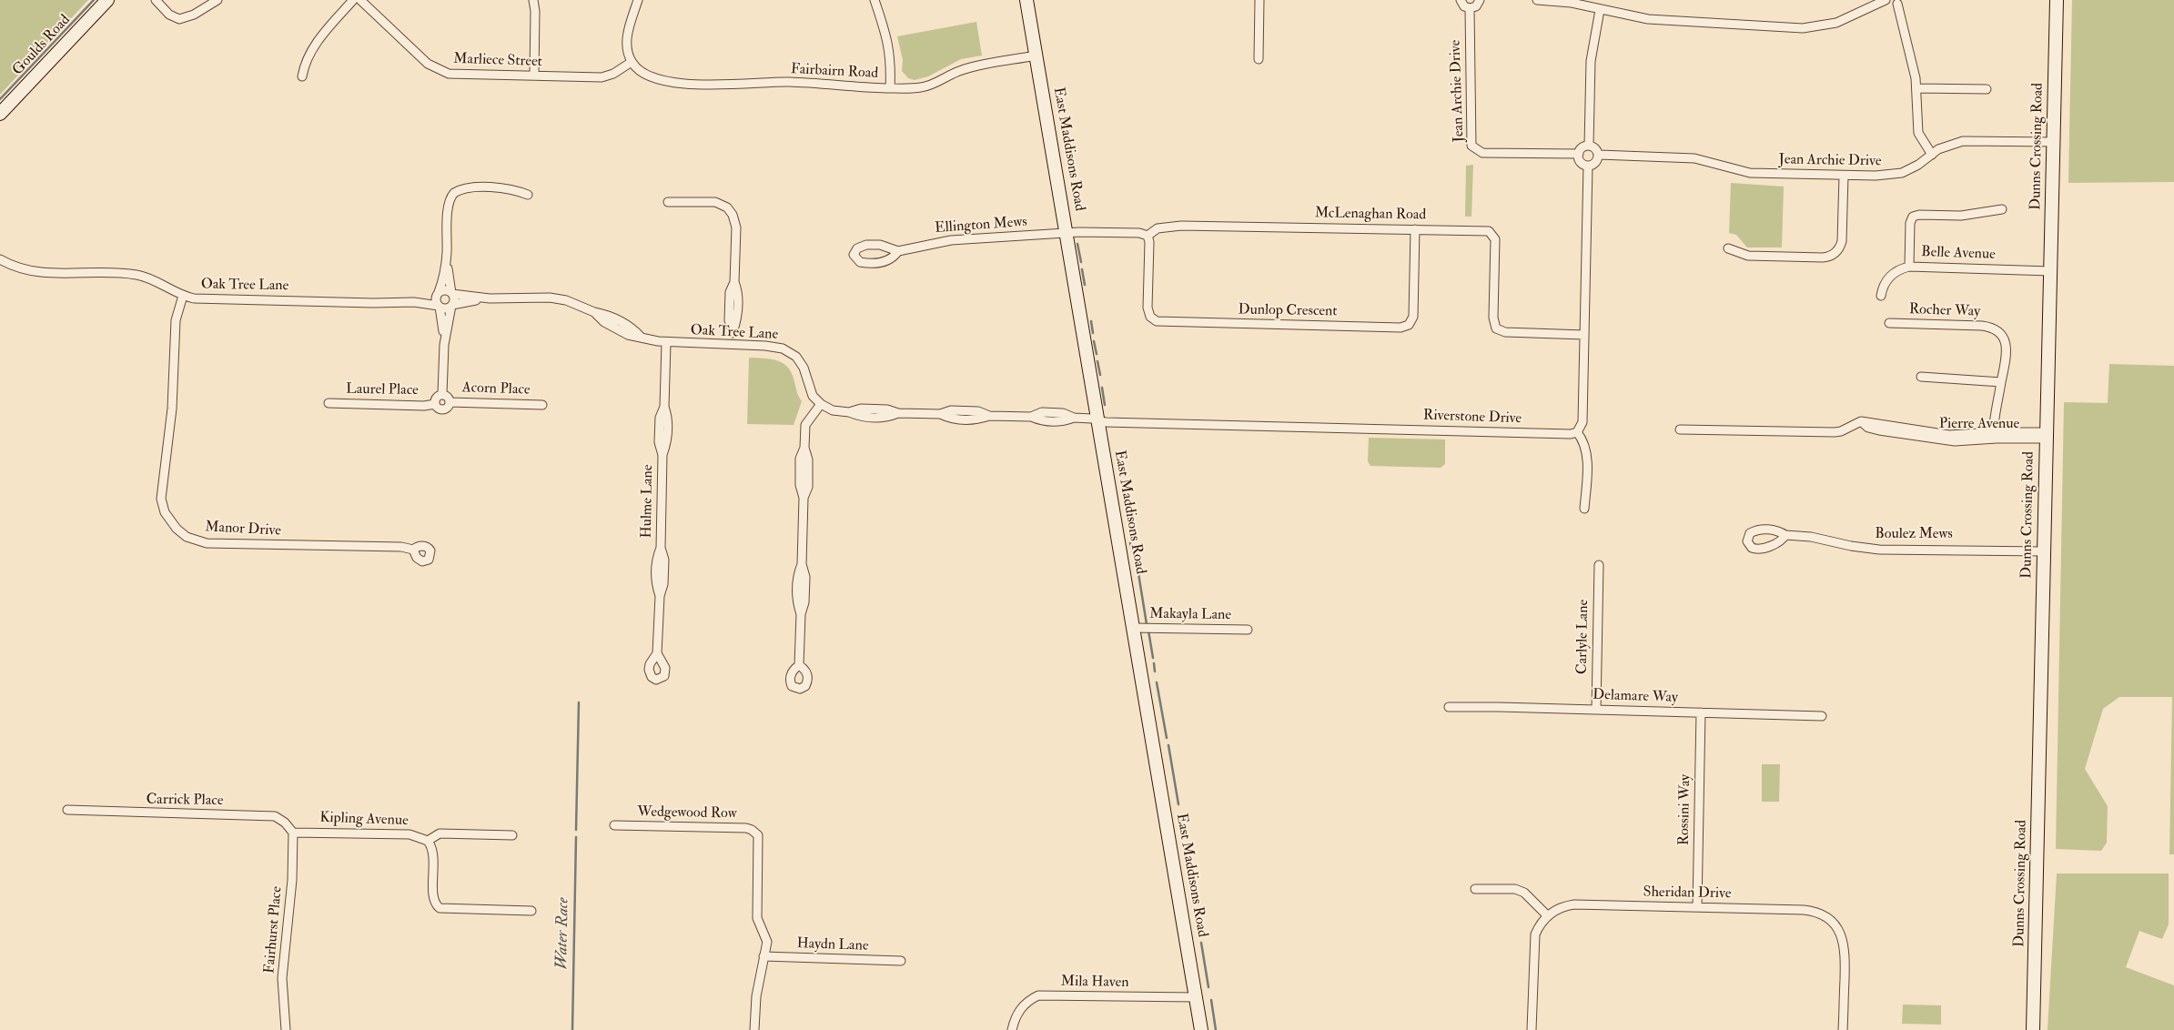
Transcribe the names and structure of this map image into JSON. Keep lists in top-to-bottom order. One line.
{"streets":{"street":["Goulds Road","Marliece Street","Fairbairn Road","Jean Archie Drive","Dunns Crossing Road","East Maddisons Road","McLenaghan Road","Ellington Mews","Belle Avenue","Oak Tree Lane","Dunlop Crescent","Rocher Way","Acorn Place","Laurel Place","Riverstone Drive","Pierre Avenue","Hulme Lane","Manor Drive","Boulez Mews","Makayla Lane","Carlyle Lane","Delamare Way","Carrick Place","Rossini Way","Wedgewood Row","Kipling Avenue","Sheridan Drive","Fairhurst Place","Haydn Lane","Mila Haven"]},"crossings":[["Marliece Street","Fairbairn Road"],["Fairbairn Road","East Maddisons Road"],["Jean Archie Drive","Dunns Crossing Road"],["Dunns Crossing Road","Belle Avenue"],["Dunns Crossing Road","Pierre Avenue"],["Dunns Crossing Road","Boulez Mews"],["East Maddisons Road","Ellington Mews"],["East Maddisons Road","Riverstone Drive"],["East Maddisons Road","Makayla Lane"],["East Maddisons Road","Mila Haven"],["McLenaghan Road","Dunlop Crescent"],["Oak Tree Lane","Hulme Lane"],["Oak Tree Lane","Manor Drive"],["Rocher Way","Pierre Avenue"],["Acorn Place","Laurel Place"],["Carlyle Lane","Delamare Way"],["Delamare Way","Rossini Way"],["Carrick Place","Kipling Avenue"],["Carrick Place","Fairhurst Place"],["Rossini Way","Sheridan Drive"],["Wedgewood Row","Haydn Lane"],["Kipling Avenue","Fairhurst Place"]],"water":["Water Race"]}
